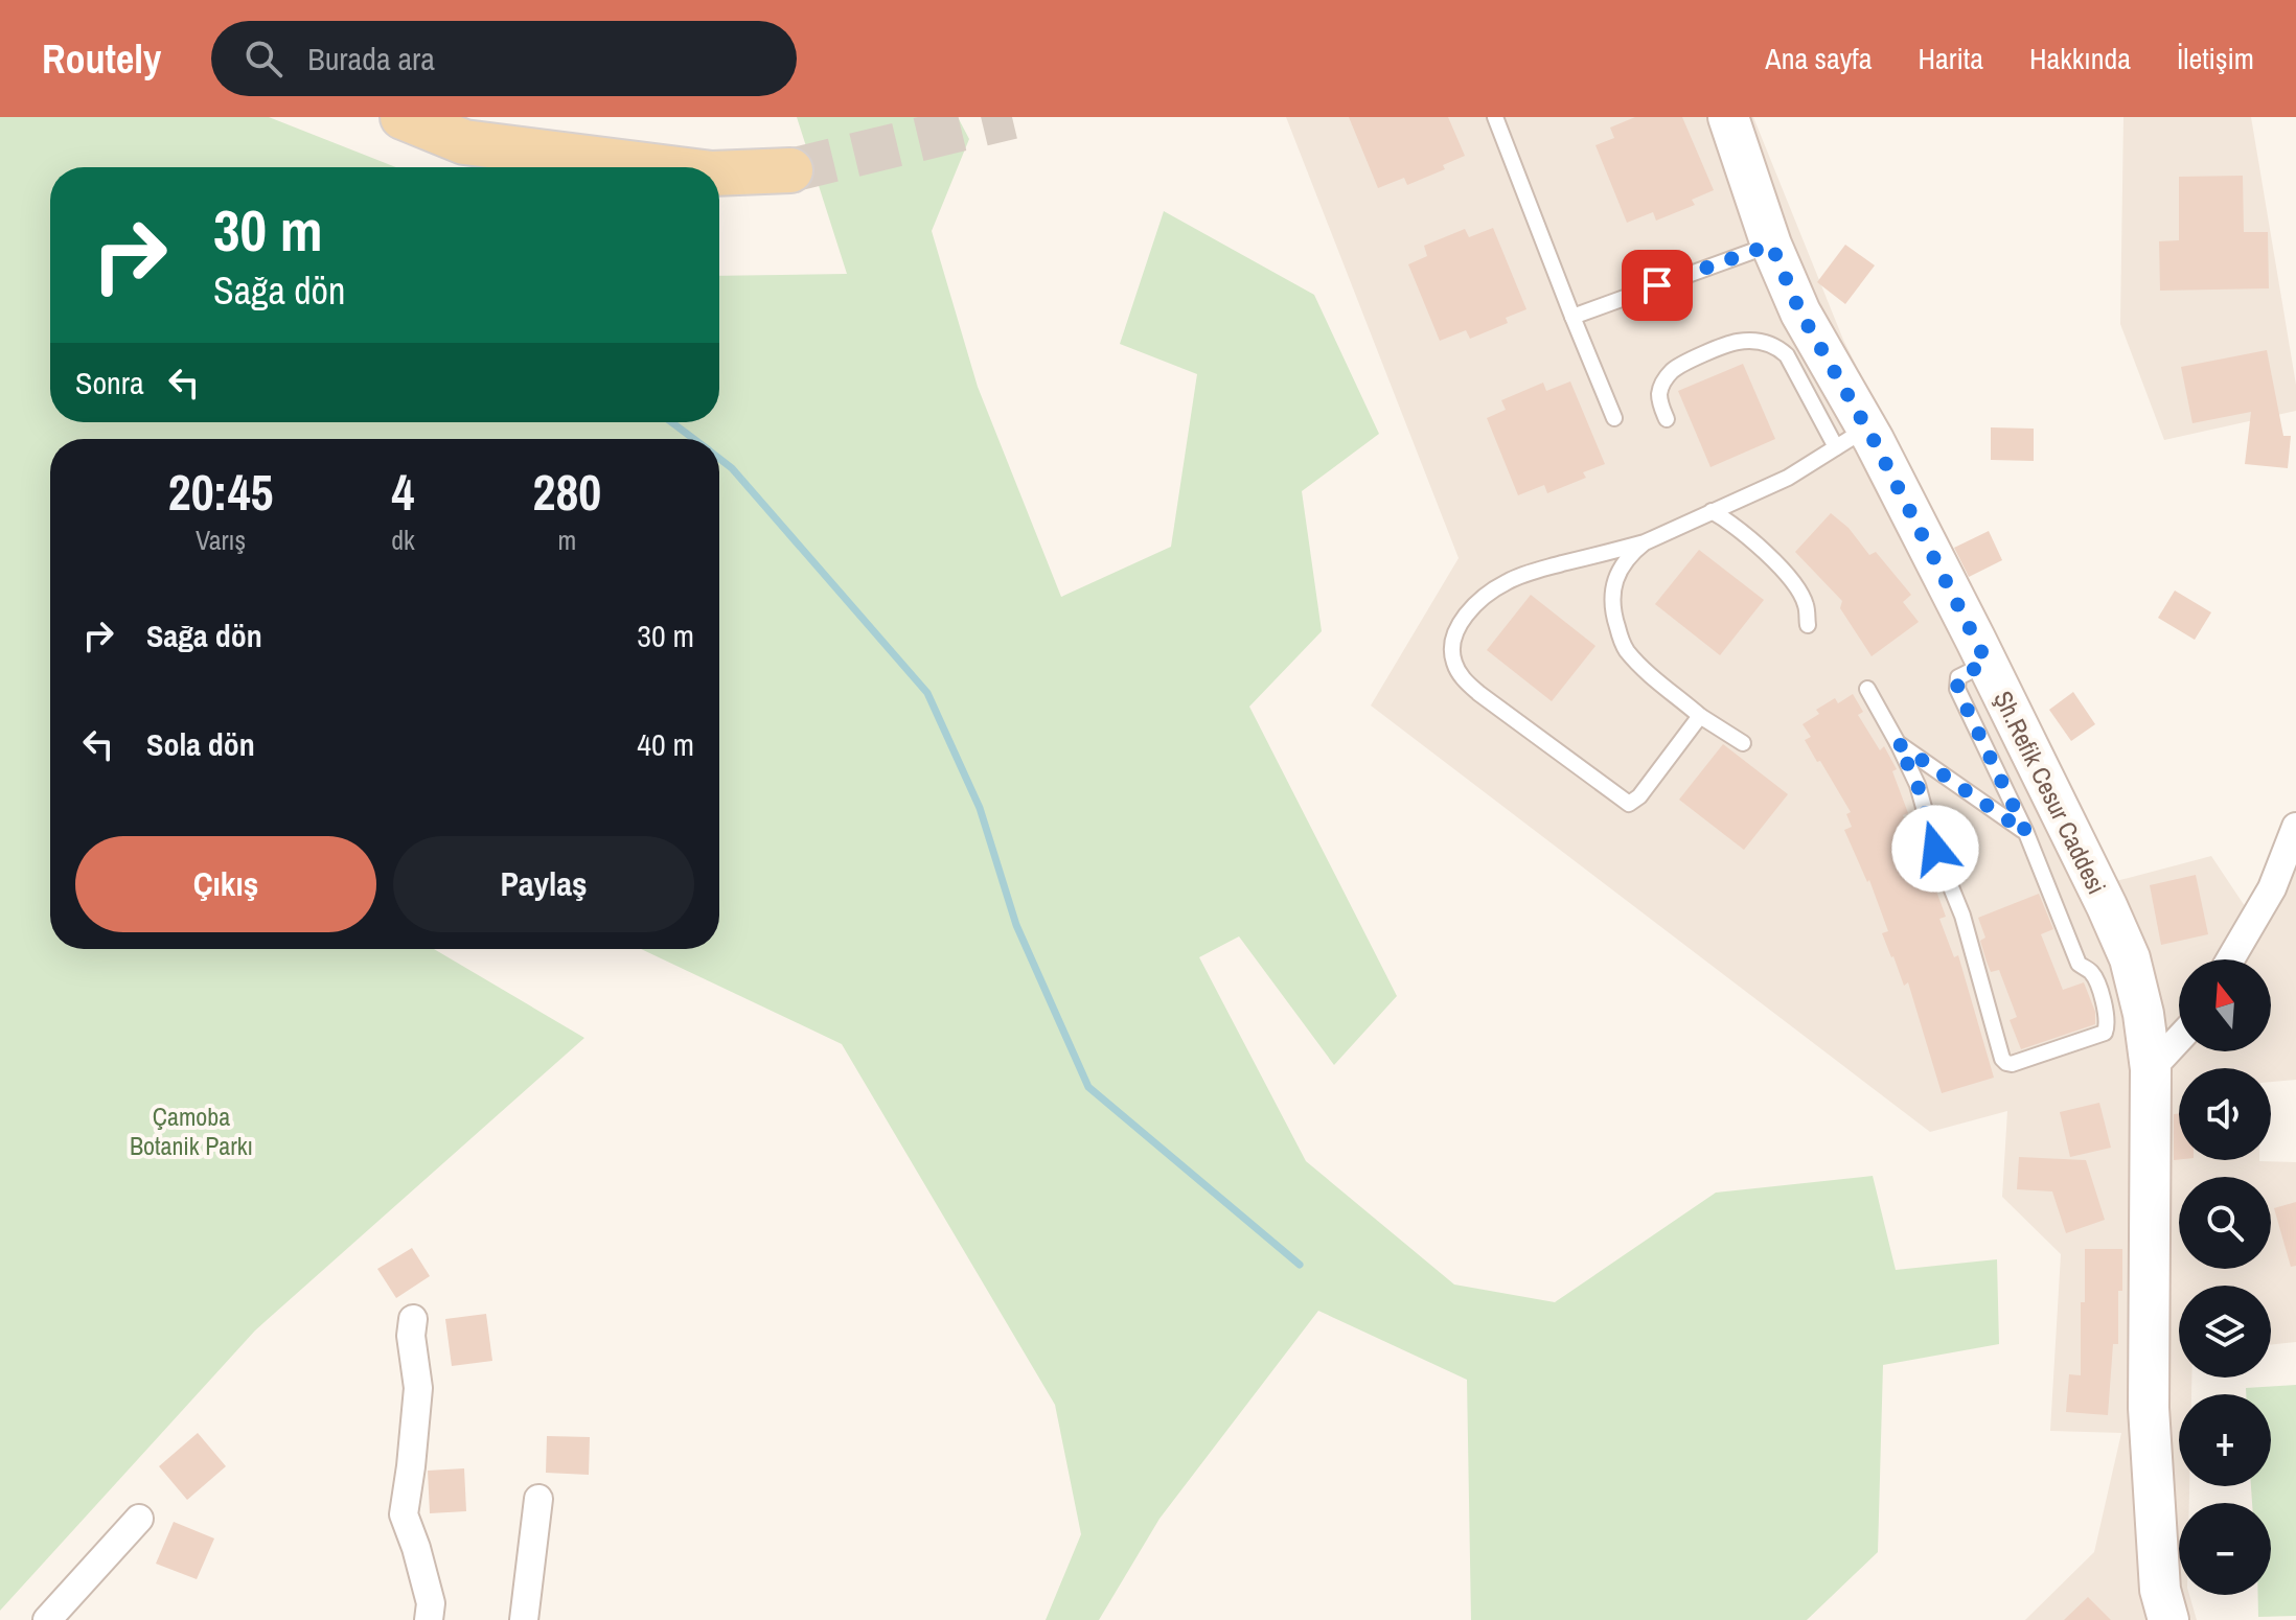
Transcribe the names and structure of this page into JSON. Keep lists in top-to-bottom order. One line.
{"streets":{"street":["Şh.Refik Cesur Caddesi"]},"parks":["Çamoba Botanik Parkı"],"north":"top","page":{"header":"Routely","search":"Burada ara","nav":["Ana sayfa","Harita","Hakkında","İletişim"],"turn":["30 m","Sağa dön"],"then":"Sonra","eta":["20:45","Varış","4","dk","280","m"],"list":[{"name":"Sağa dön","value":"30 m"},{"name":"Sola dön","value":"40 m"}],"buttons":["Çıkış","Paylaş"],"map_buttons":["+","−"]}}
